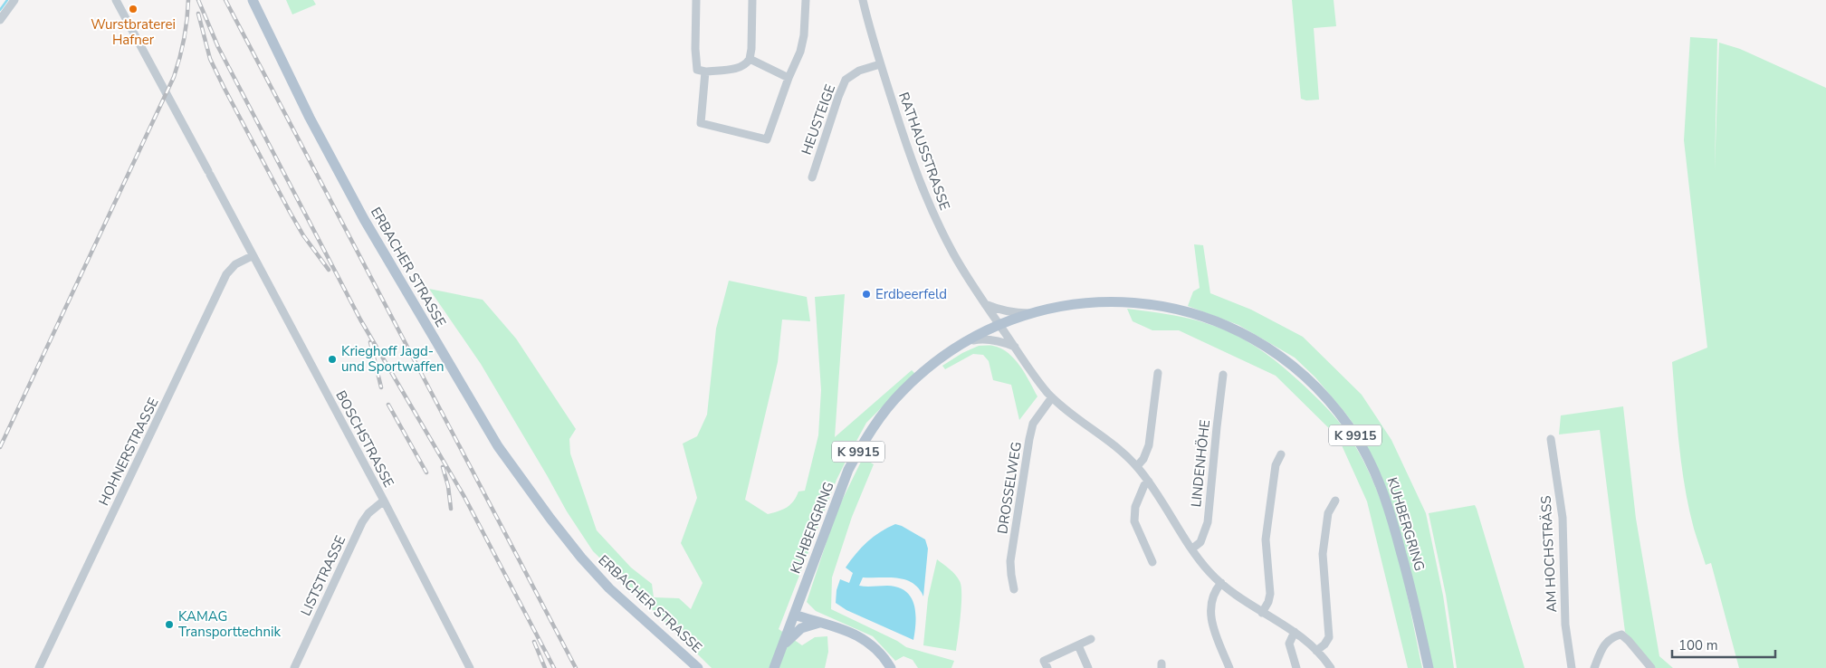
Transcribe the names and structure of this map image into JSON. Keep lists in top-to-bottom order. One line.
{"streets":{"main road":["ERBACHER STRASSE","K 9915","KUHBERGRING"],"street":["HEUSTEIGE","RATHAUSSTRASSE","BOSCHSTRASSE","HOHNERSTRASSE","LINDENHÖHE","DROSSELWEG","AM HOCHSTRÄSS","LISTSTRASSE"]},"crossings":[["HEUSTEIGE","RATHAUSSTRASSE"],["RATHAUSSTRASSE","LINDENHÖHE"],["RATHAUSSTRASSE","KUHBERGRING"],["BOSCHSTRASSE","HOHNERSTRASSE"],["BOSCHSTRASSE","LISTSTRASSE"],["LINDENHÖHE","DROSSELWEG"]],"places":["Wurstbraterei Hafner","Erdbeerfeld","Krieghoff Jagd- und Sportwaffen","KAMAG Transporttechnik"],"scale_bar":"100 m"}
